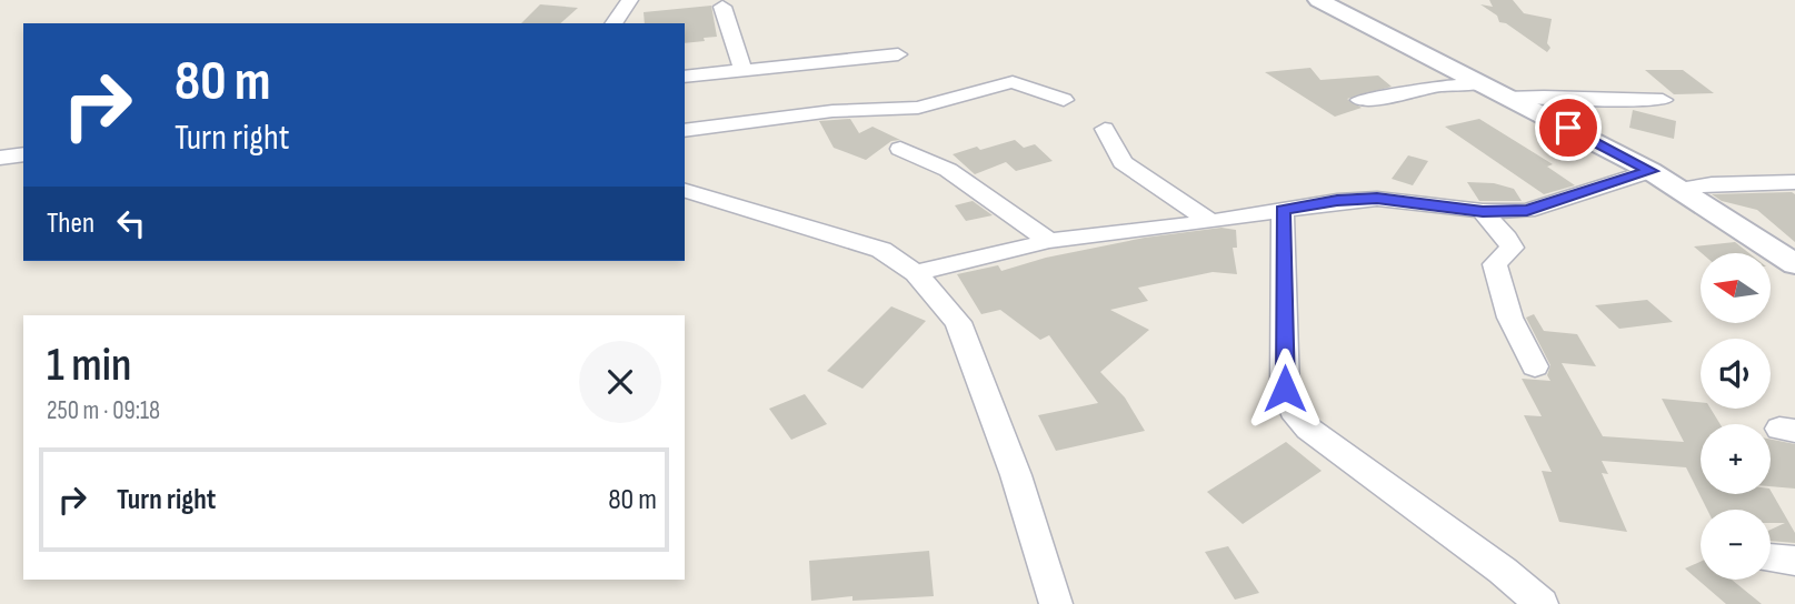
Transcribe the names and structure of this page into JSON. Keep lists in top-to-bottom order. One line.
{"north":"left","page":{"turn":["80 m","Turn right"],"then":"Then","map_buttons":["+","−"],"heading":["1 min","250 m · 09:18"],"list":[{"name":"Turn right","value":"80 m"}]}}
